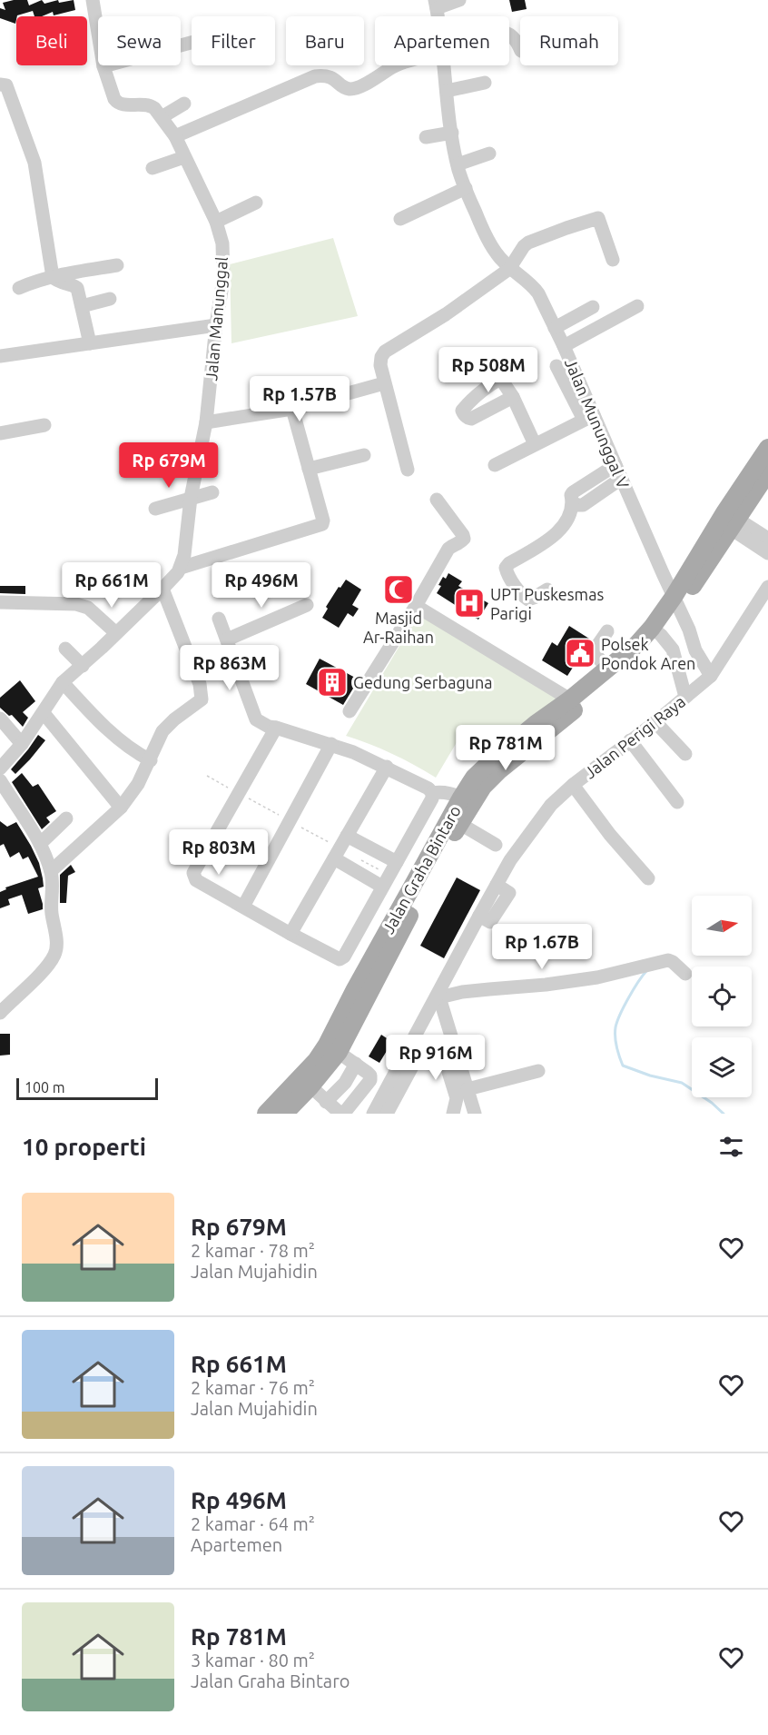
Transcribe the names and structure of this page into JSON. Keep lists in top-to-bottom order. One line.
{"streets":{"main road":["Jalan Graha Bintaro"],"street":["Jalan Manunggal","Jalan Mununggal V","Jalan Perigi Raya"]},"crossings":[["Jalan Mununggal V","Jalan Perigi Raya"],["Jalan Mununggal V","Jalan Graha Bintaro"]],"places":{"mosque":["Masjid Ar-Raihan"],"hospital":["UPT Puskesmas Parigi"],"public building":["Polsek Pondok Aren"],"building":["Gedung Serbaguna"]},"scale_bar":"100 m","north":"right","page":{"chip":["Beli","Sewa","Filter","Baru","Apartemen","Rumah"],"price":["Rp 508M","Rp 1.57B","Rp 679M","Rp 661M","Rp 496M","Rp 863M","Rp 781M","Rp 803M","Rp 1.67B","Rp 916M"],"scale":"100 m","heading":"10 properti","list":[{"name":"Rp 679M","note":"2 kamar · 78 m² · Jalan Mujahidin"},{"name":"Rp 661M","note":"2 kamar · 76 m² · Jalan Mujahidin"},{"name":"Rp 496M","note":"2 kamar · 64 m² · Apartemen"},{"name":"Rp 781M","note":"3 kamar · 80 m² · Jalan Graha Bintaro"}]}}
